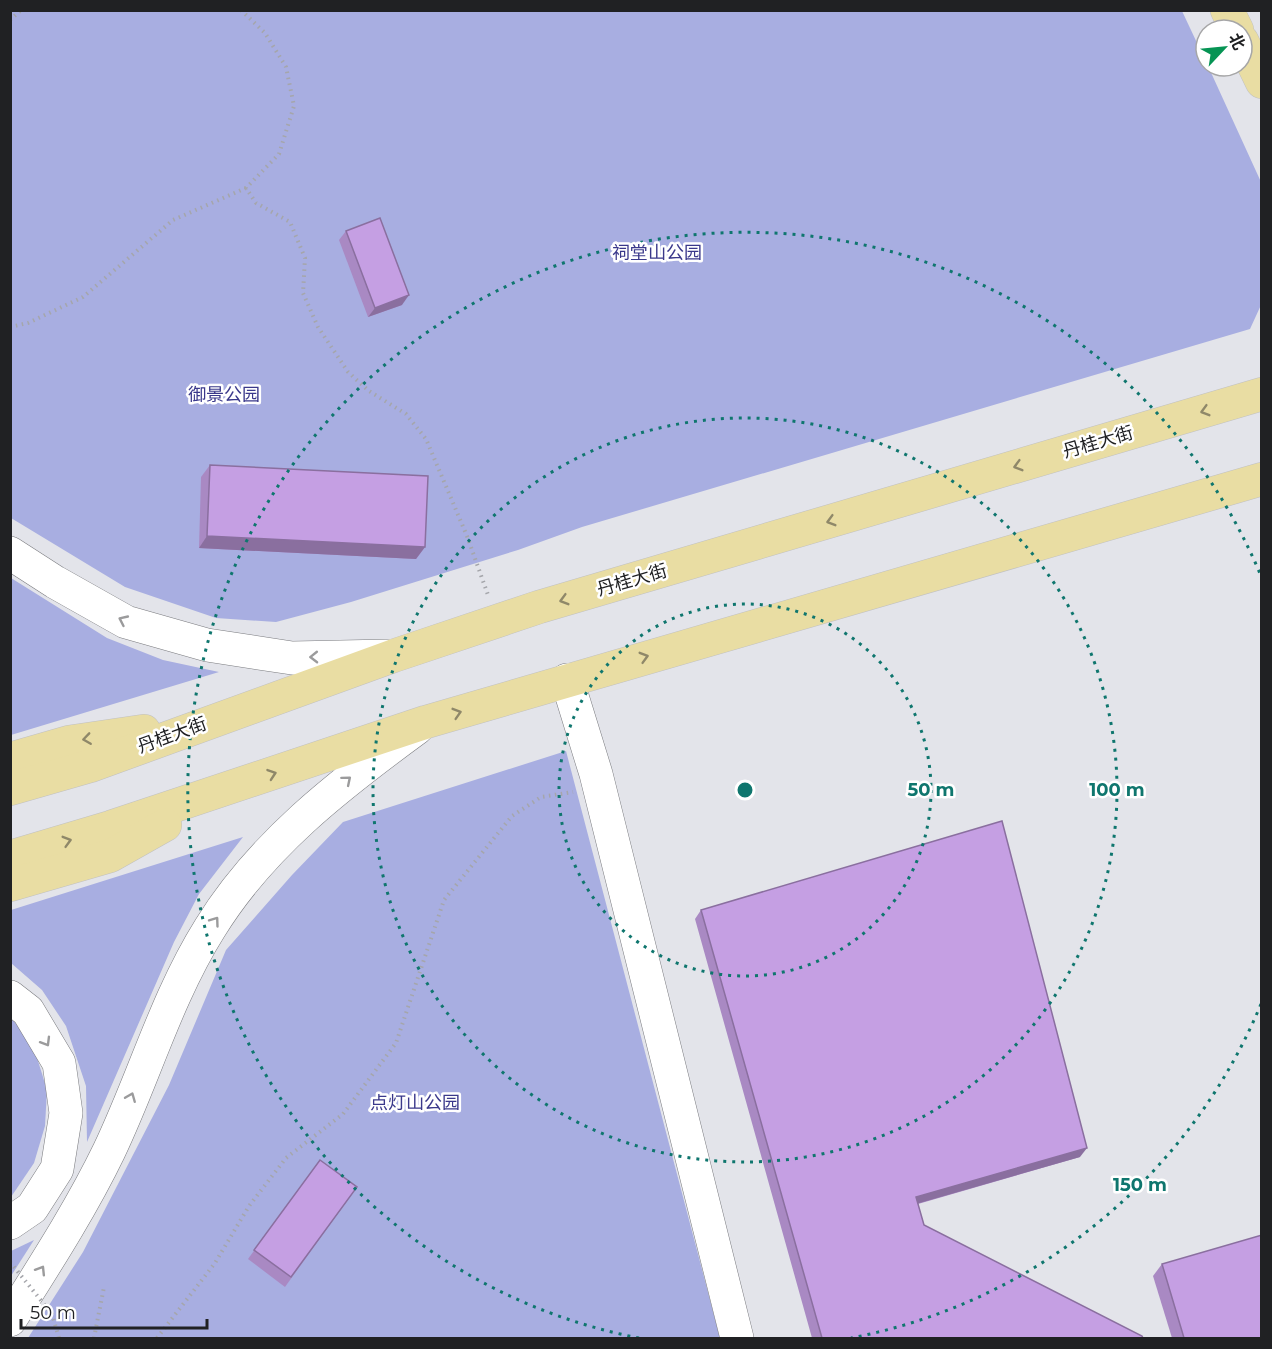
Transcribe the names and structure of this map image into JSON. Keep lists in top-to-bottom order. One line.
{"streets":{"main road":["丹桂大街"]},"parks":["祠堂山公园","御景公园","点灯山公园"],"scale_bar":"50 m","north":"top right","rings":["50 m","100 m","150 m"]}
